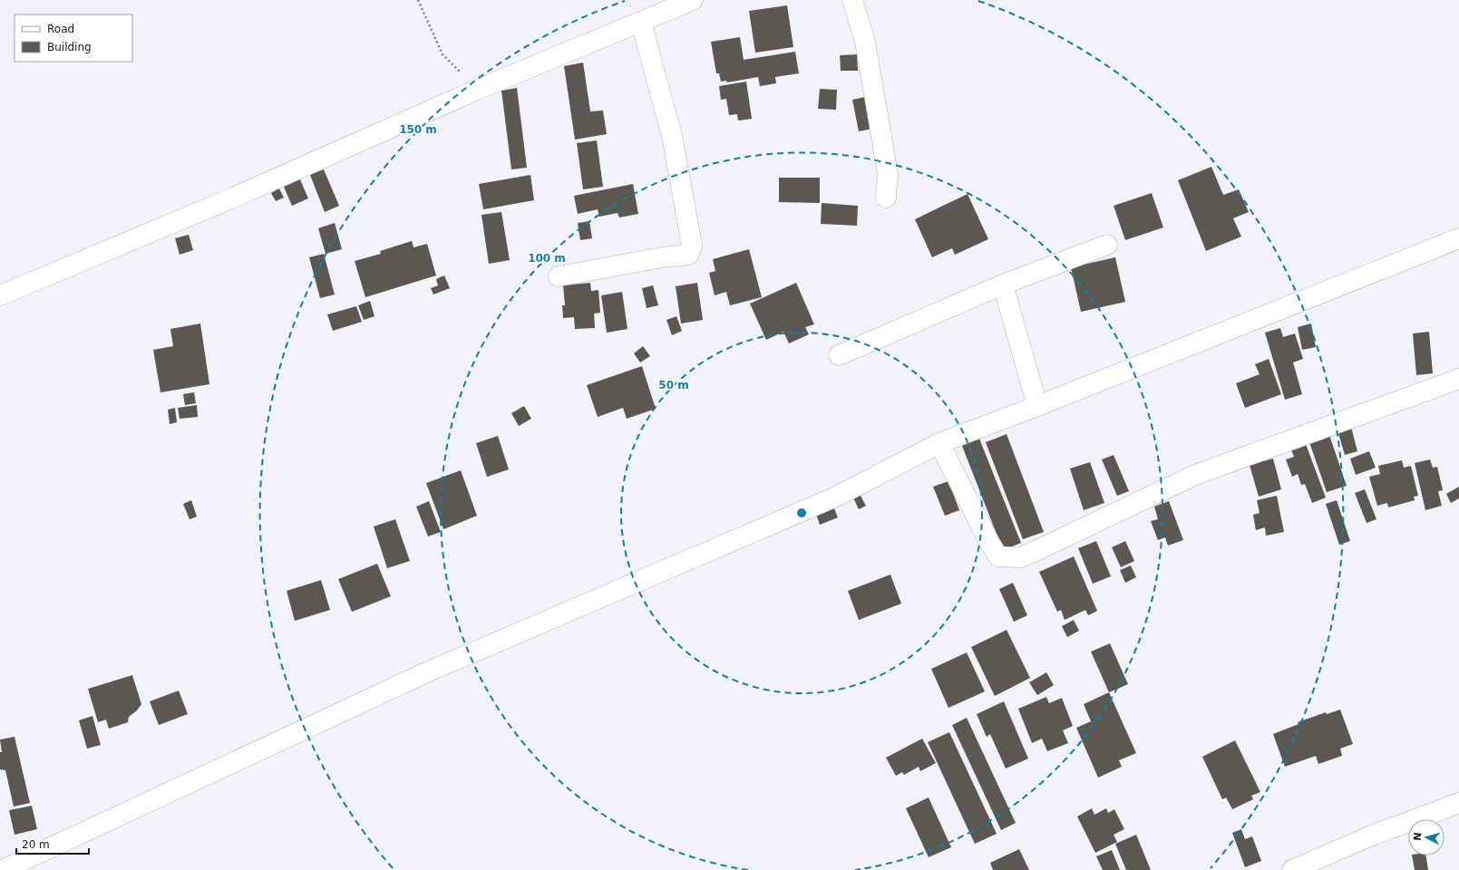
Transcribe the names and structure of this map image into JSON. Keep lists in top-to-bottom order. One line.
{"legend":["Road","Building"],"scale_bar":"20 m","north":"left","rings":["150 m","100 m","50 m"]}
